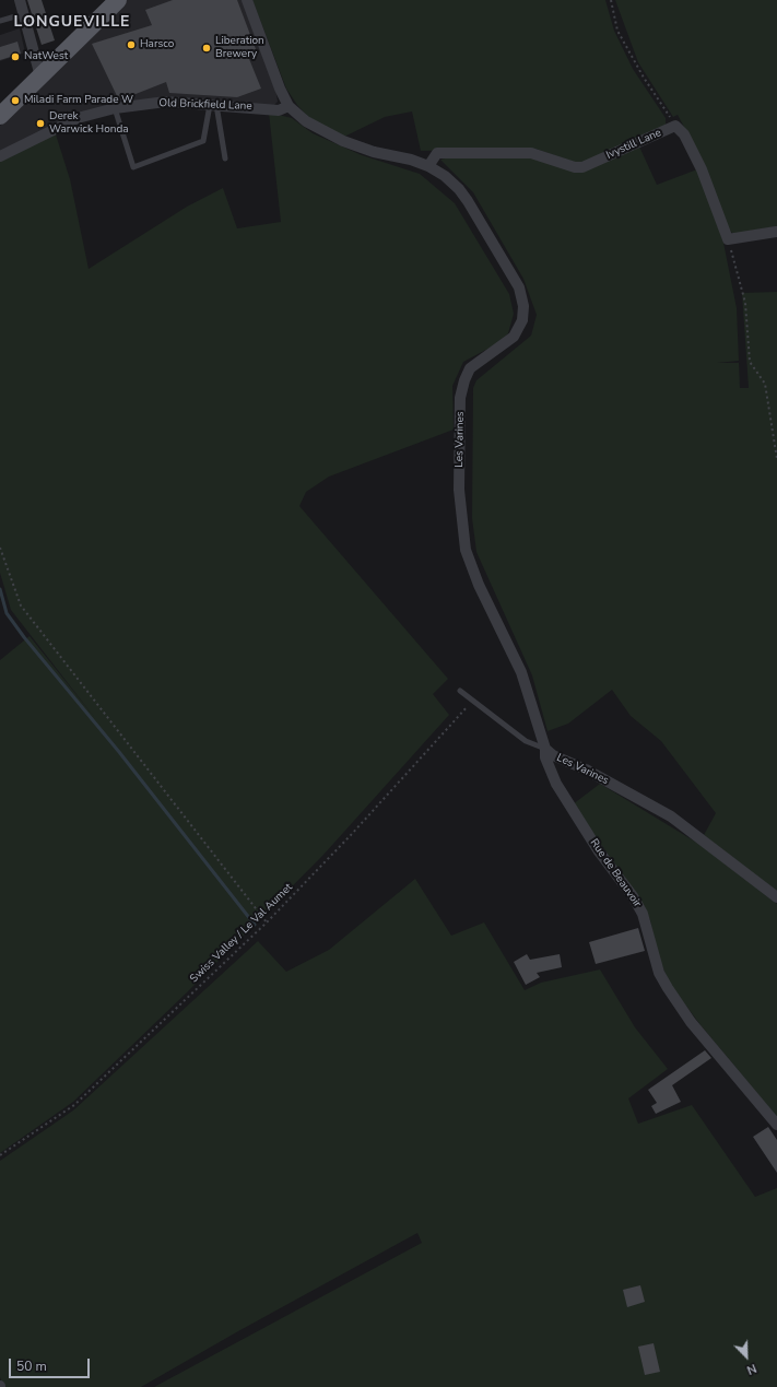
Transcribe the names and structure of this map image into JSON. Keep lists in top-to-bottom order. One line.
{"streets":{"street":["Old Brickfield Lane","Ivystill Lane","Les Varines","Rue de Beauvoir"],"path":["Swiss Valley / Le Val Aumet"]},"crossings":[["Old Brickfield Lane","Les Varines"],["Ivystill Lane","Les Varines"],["Les Varines","Rue de Beauvoir"]],"districts":["LONGUEVILLE"],"places":["Harsco","Liberation Brewery","NatWest","Miladi Farm Parade W","Derek Warwick Honda"],"scale_bar":"50 m","north":"bottom right"}
